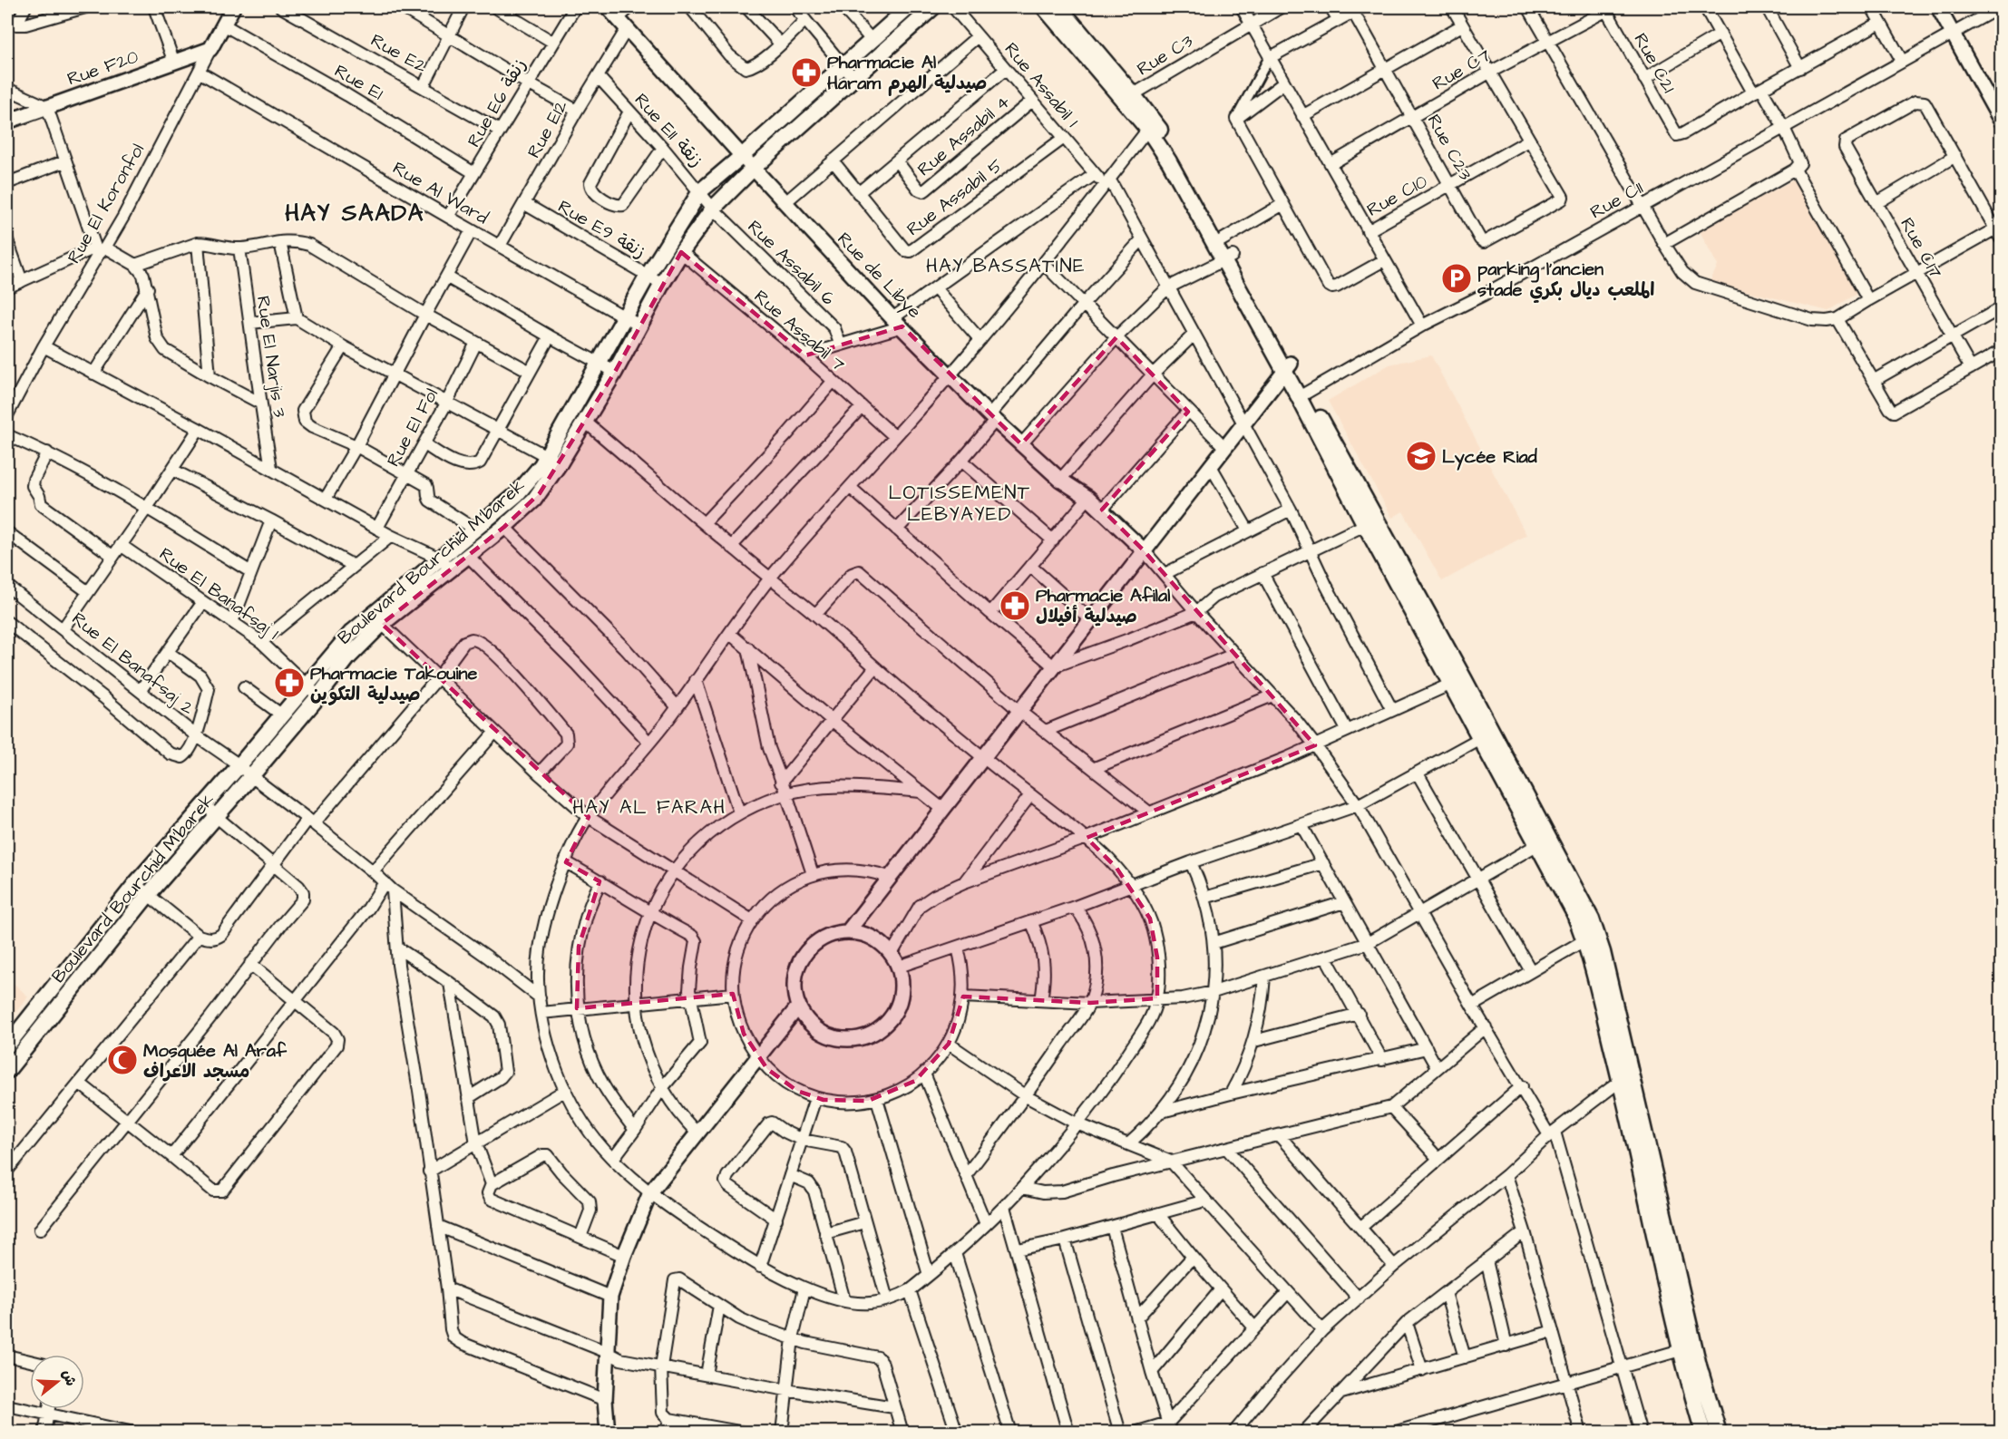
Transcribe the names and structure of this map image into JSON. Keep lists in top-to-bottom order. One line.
{"streets":{"main road":["Boulevard Bourchid M'barek"],"street":["Rue E2","Rue C3","Rue C21","Rue F20","Rue C7","Rue E1","Rue Assabil 1","Rue E6 زنقة","Rue E12","Rue E11 زنقة","Rue Assabil 4","Rue C23","Rue Al Ward","Rue C10","Rue Assabil 5","Rue C11","Rue El Koronfol","Rue E9 زنقة","Rue C17","Rue Assabil 6","Rue de Libye","Rue Assabil 7","Rue El Narjis 3","Rue El Fol","Rue El Banafsaj 1","Rue El Banafsaj 2"]},"crossings":[["Rue E2","Rue E6 زنقة"],["Rue C21","Rue C7"],["Rue F20","Rue El Koronfol"],["Rue C7","Rue C23"],["Rue E1","Rue E6 زنقة"],["Rue E1","Rue El Koronfol"],["Rue Assabil 1","Rue Assabil 4"],["Rue Assabil 1","Rue Assabil 5"],["Rue E6 زنقة","Rue Al Ward"],["Rue E12","Rue E11 زنقة"],["Rue E12","Rue Al Ward"],["Rue E12","Rue E9 زنقة"],["Rue E12","Rue de Libye"],["Rue E11 زنقة","Rue Assabil 6"],["Rue E11 زنقة","Boulevard Bourchid M'barek"],["Rue C23","Rue C10"],["Rue Al Ward","Rue El Koronfol"],["Rue Al Ward","Boulevard Bourchid M'barek"],["Rue E9 زنقة","Boulevard Bourchid M'barek"],["Rue Assabil 6","Boulevard Bourchid M'barek"],["Rue de Libye","Boulevard Bourchid M'barek"],["Rue Assabil 7","Boulevard Bourchid M'barek"],["Boulevard Bourchid M'barek","Rue El Banafsaj 1"],["Boulevard Bourchid M'barek","Rue El Banafsaj 2"]],"districts":["HAY SAADA","HAY BASSATINE","LOTISSEMENT LEBYAYED","HAY AL FARAH"],"places":{"pharmacy":["Pharmacie Al Haram صيدلية الهرم","Pharmacie Afilal صيدلية أفيلال","Pharmacie Takouine صيدلية التكوين"],"parking":["parking l'ancien stade الملعب ديال بكري"],"school or university":["Lycée Riad"],"mosque":["Mosquée Al Araf مسجد الاعراف"]},"north":"right"}
